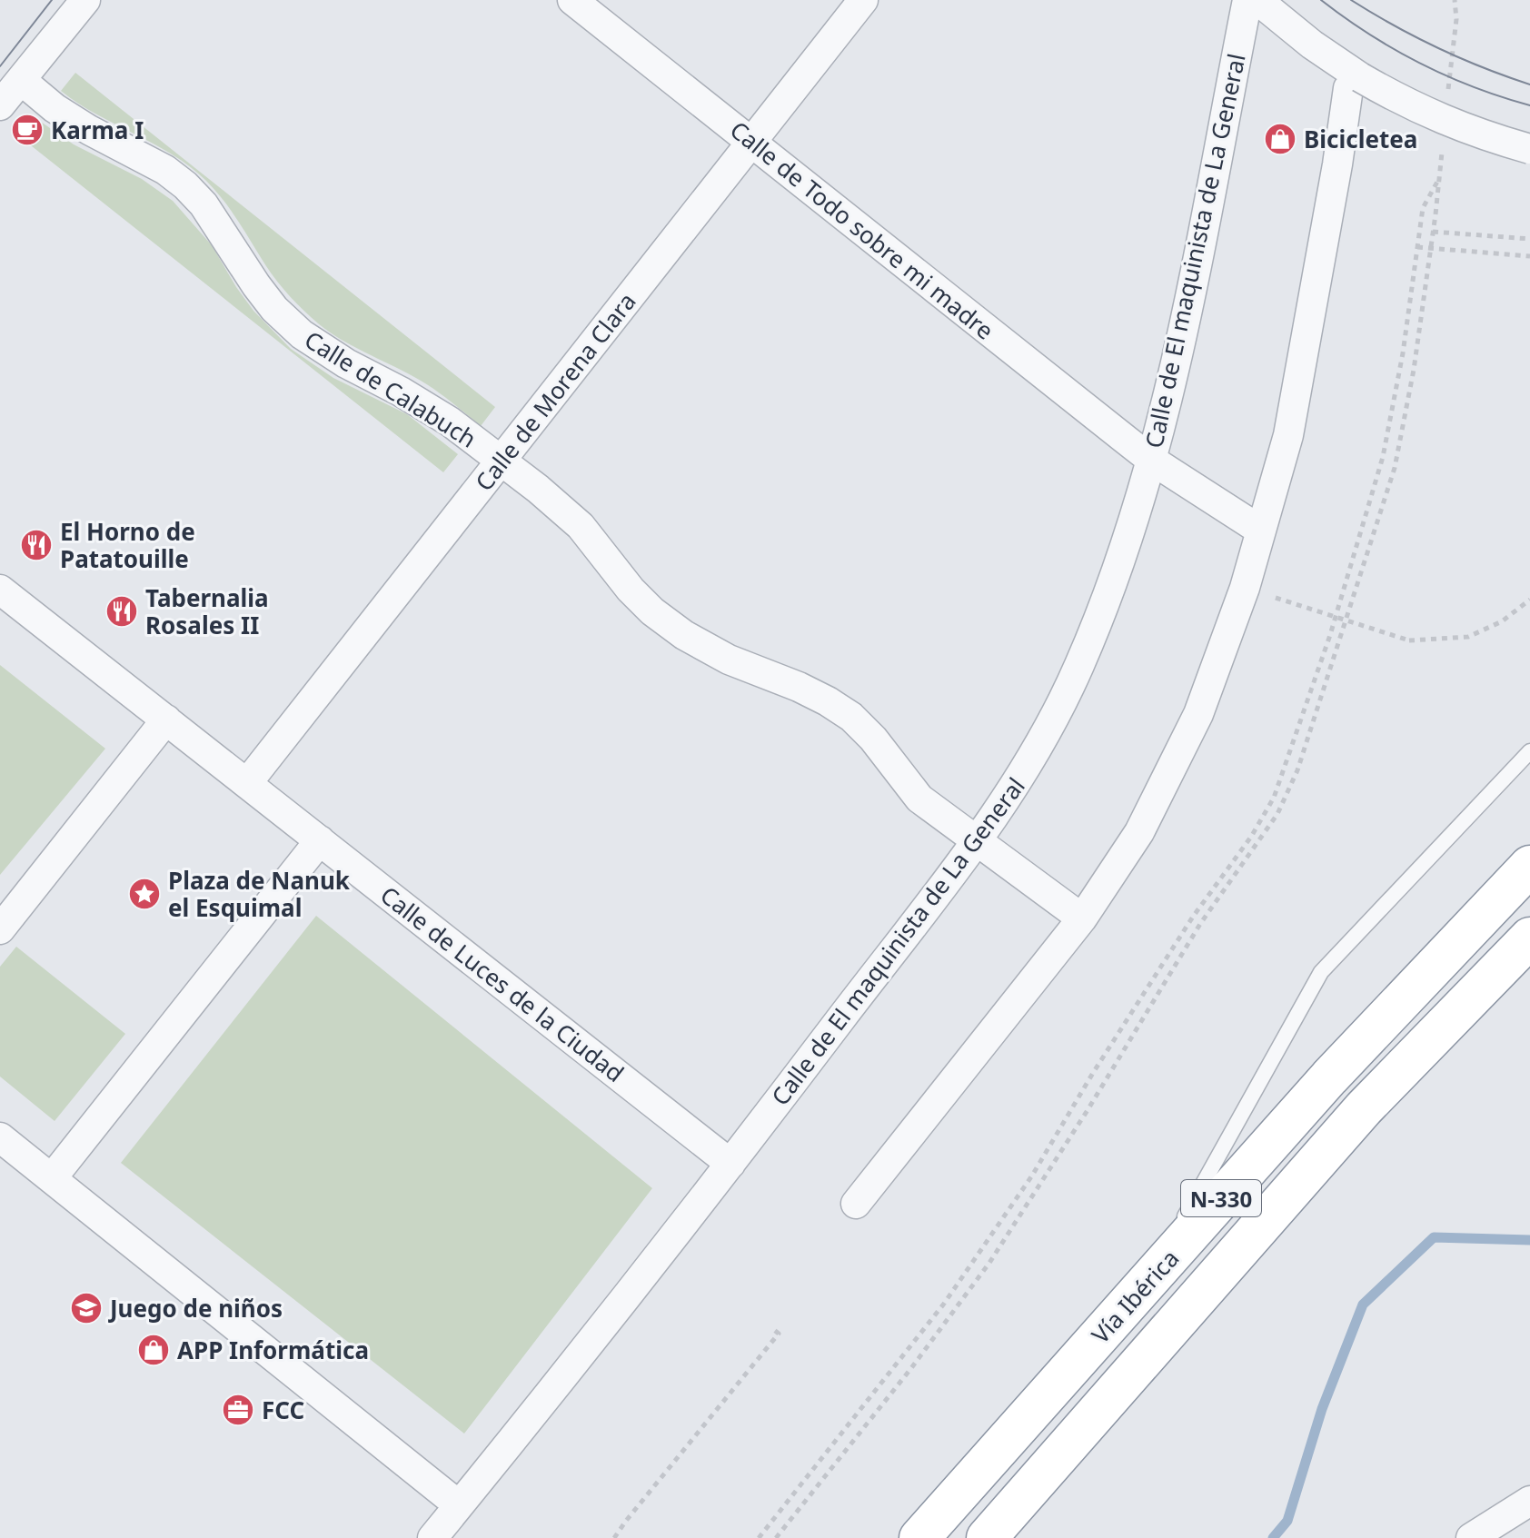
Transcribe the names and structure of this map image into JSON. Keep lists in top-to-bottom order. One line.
{"streets":{"highway":["N-330","Vía Ibérica"],"street":["Calle de Todo sobre mi madre","Calle de El maquinista de La General","Calle de Calabuch","Calle de Morena Clara","Calle de Luces de la Ciudad"]},"crossings":[["Calle de Todo sobre mi madre","Calle de El maquinista de La General"],["Calle de Todo sobre mi madre","Calle de Morena Clara"],["Calle de El maquinista de La General","Calle de Calabuch"],["Calle de El maquinista de La General","Calle de Luces de la Ciudad"],["Calle de Calabuch","Calle de Morena Clara"],["Calle de Morena Clara","Calle de Luces de la Ciudad"]],"places":{"cafe":["Karma I"],"shop":["Bicicletea","APP Informática"],"restaurant":["El Horno de Patatouille","Tabernalia Rosales II"],"place":["Plaza de Nanuk el Esquimal"],"school or university":["Juego de niños"],"office":["FCC"]}}
